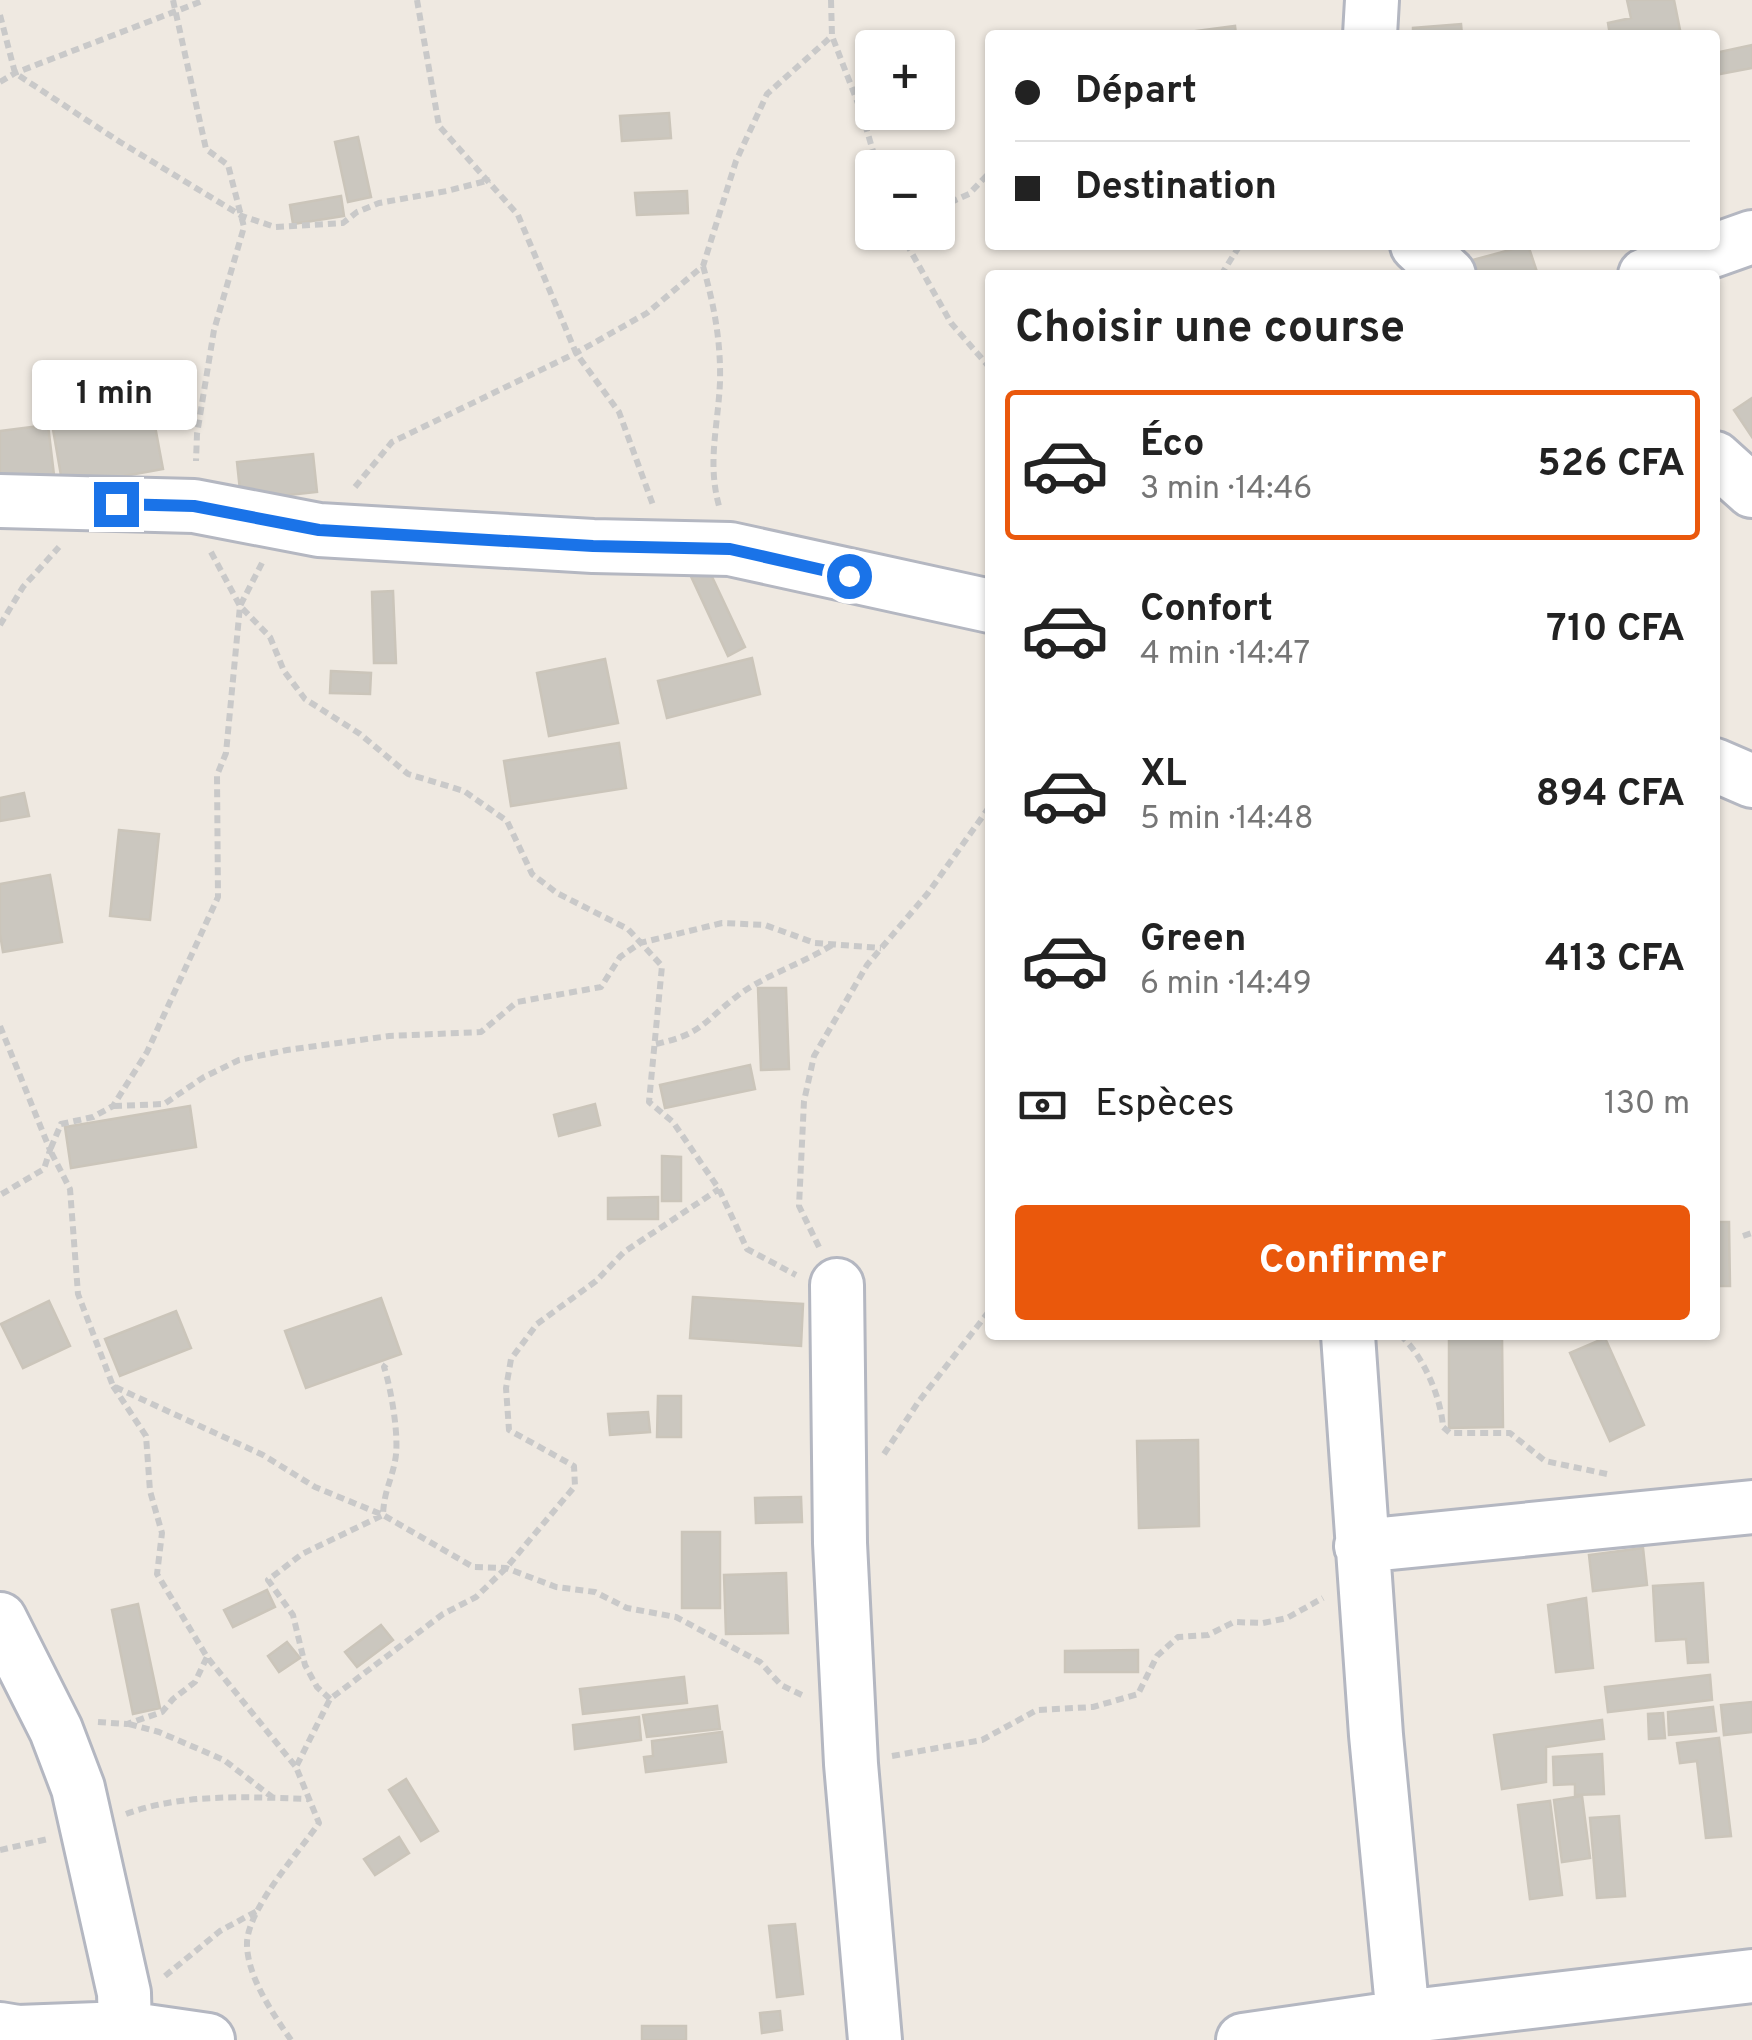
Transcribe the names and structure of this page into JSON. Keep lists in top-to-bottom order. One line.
{"page":{"map_buttons":["+","−"],"banner":["Départ","Destination"],"heading":"Choisir une course","bubble":"1 min","list":[{"name":"Éco","note":"3 min · 14:46","value":"526 CFA"},{"name":"Confort","note":"4 min · 14:47","value":"710 CFA"},{"name":"XL","note":"5 min · 14:48","value":"894 CFA"},{"name":"Green","note":"6 min · 14:49","value":"413 CFA"}],"pay":["Espèces","130 m"],"buttons":"Confirmer"}}
